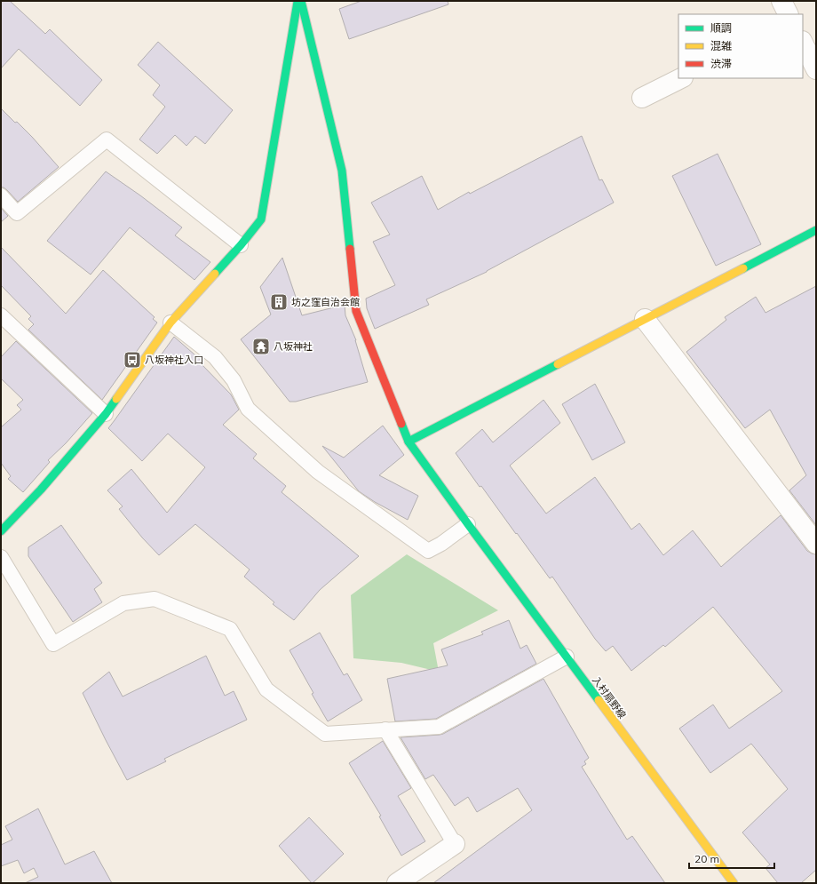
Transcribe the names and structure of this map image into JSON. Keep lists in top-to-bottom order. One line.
{"streets":{"street":["入村扇野線"]},"places":{"building":["坊之窪自治会館"],"temple":["八坂神社"],"bus stop":["八坂神社入口"]},"legend":["順調","混雑","渋滞"],"scale_bar":"20 m"}
